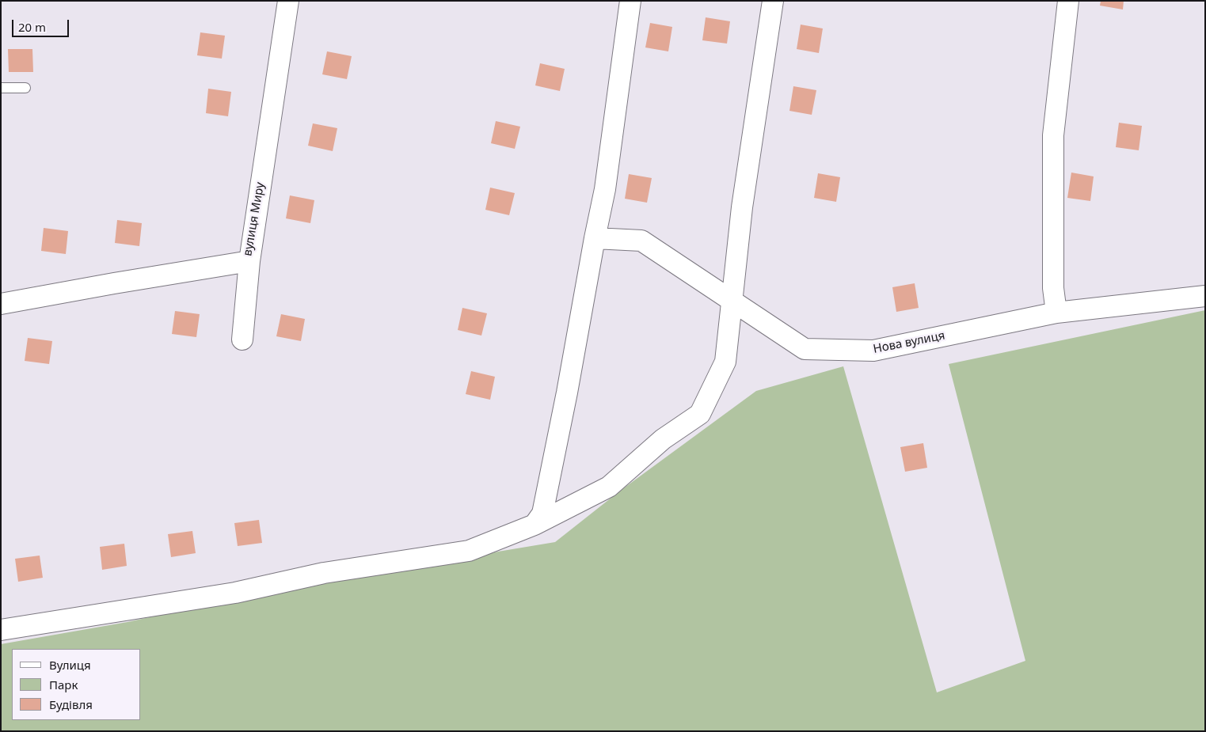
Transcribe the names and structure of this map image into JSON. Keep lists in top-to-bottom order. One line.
{"streets":{"street":["вулиця Миру","Нова вулиця"]},"legend":["Вулиця","Парк","Будівля"],"scale_bar":"20 m"}
